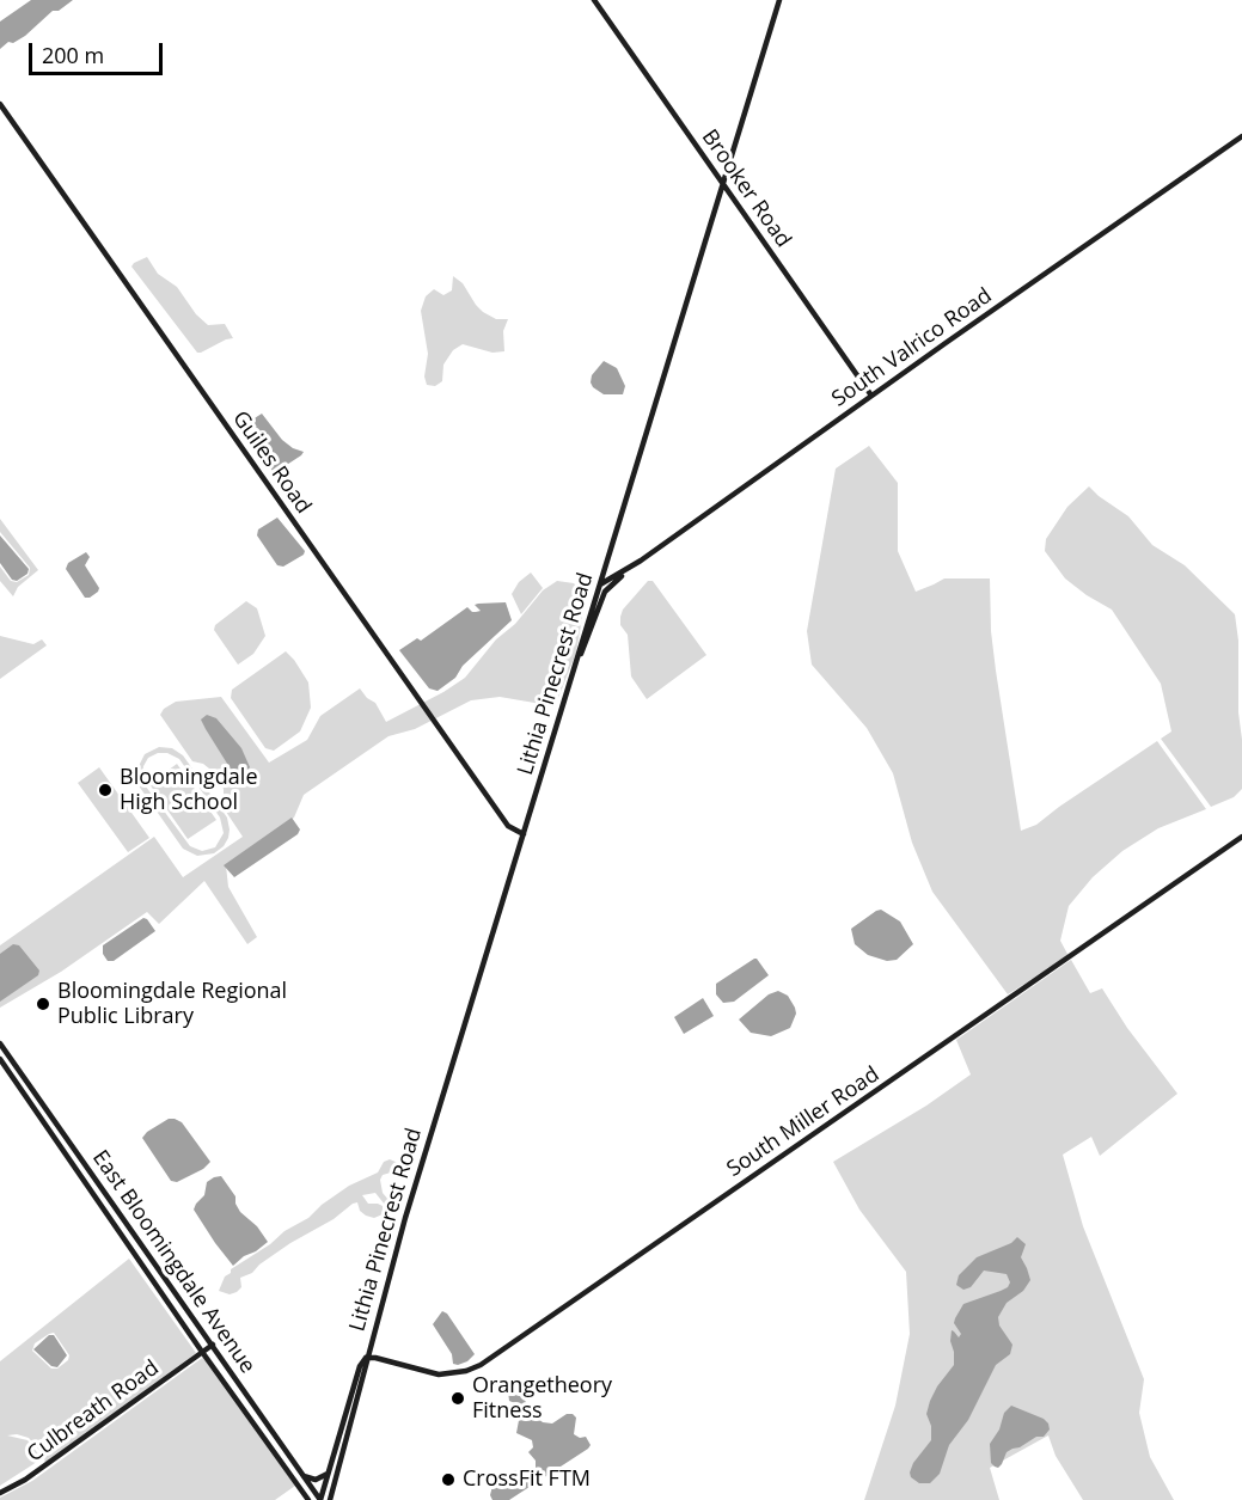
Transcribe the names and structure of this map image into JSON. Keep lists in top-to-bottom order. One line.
{"streets":{"street":["Brooker Road","South Valrico Road","Guiles Road","Lithia Pinecrest Road","South Miller Road","East Bloomingdale Avenue","Culbreath Road"]},"crossings":[["Brooker Road","South Valrico Road"],["Brooker Road","Lithia Pinecrest Road"],["South Valrico Road","Lithia Pinecrest Road"],["Guiles Road","Lithia Pinecrest Road"],["Lithia Pinecrest Road","South Miller Road"],["Lithia Pinecrest Road","East Bloomingdale Avenue"],["East Bloomingdale Avenue","Culbreath Road"]],"places":["Bloomingdale High School","Bloomingdale Regional Public Library","Orangetheory Fitness","CrossFit FTM"],"scale_bar":"200 m"}
